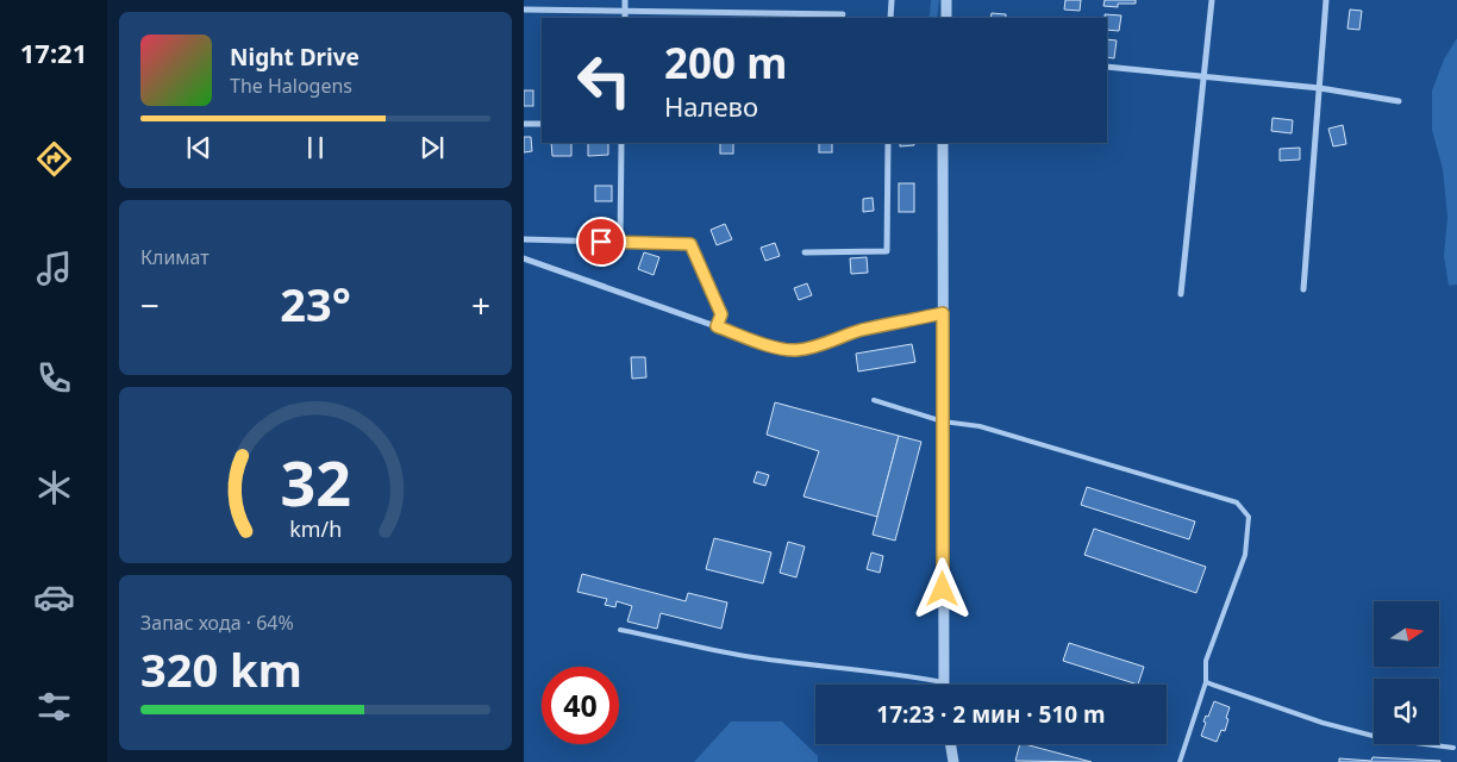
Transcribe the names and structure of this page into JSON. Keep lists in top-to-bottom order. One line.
{"north":"right","page":{"tabs":"17:21","turn":["200 m","Налево"],"song":["Night Drive","The Halogens"],"tile":["Климат",["Запас хода · 64%","320 km"]],"heat":["−","23°","+"],"limit":"40","trip":"17:23 · 2 мин · 510 m","gauge":["32","km/h"]}}
